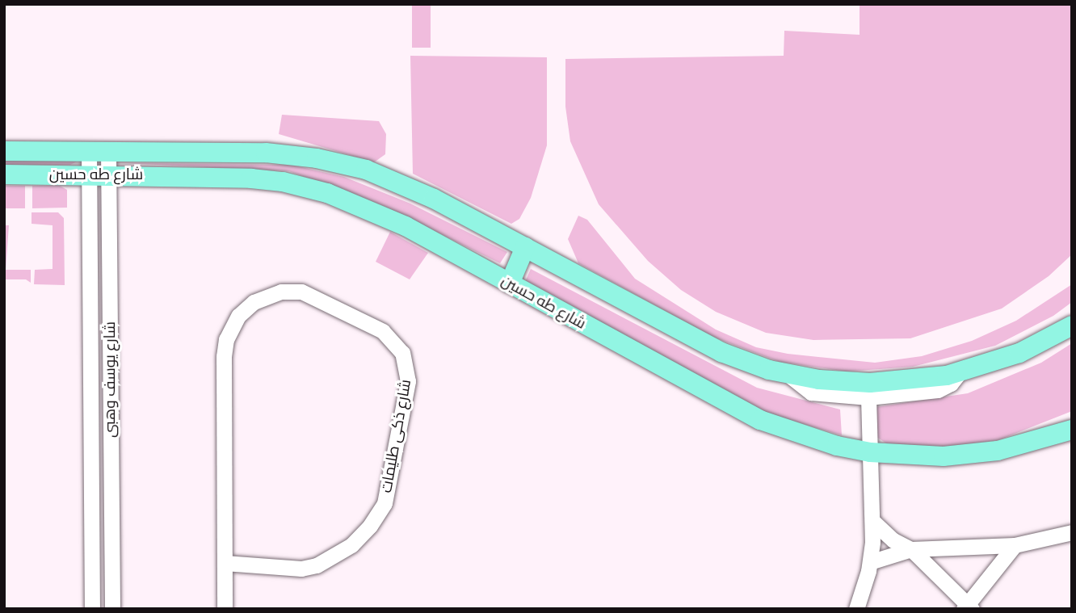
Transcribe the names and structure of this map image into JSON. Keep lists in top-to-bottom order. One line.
{"streets":{"main road":["شارع طه حسين"],"street":["شارع يوسف وهبى","شارع ذكى طليمات"]},"crossings":[["شارع طه حسين","شارع يوسف وهبى"]]}
